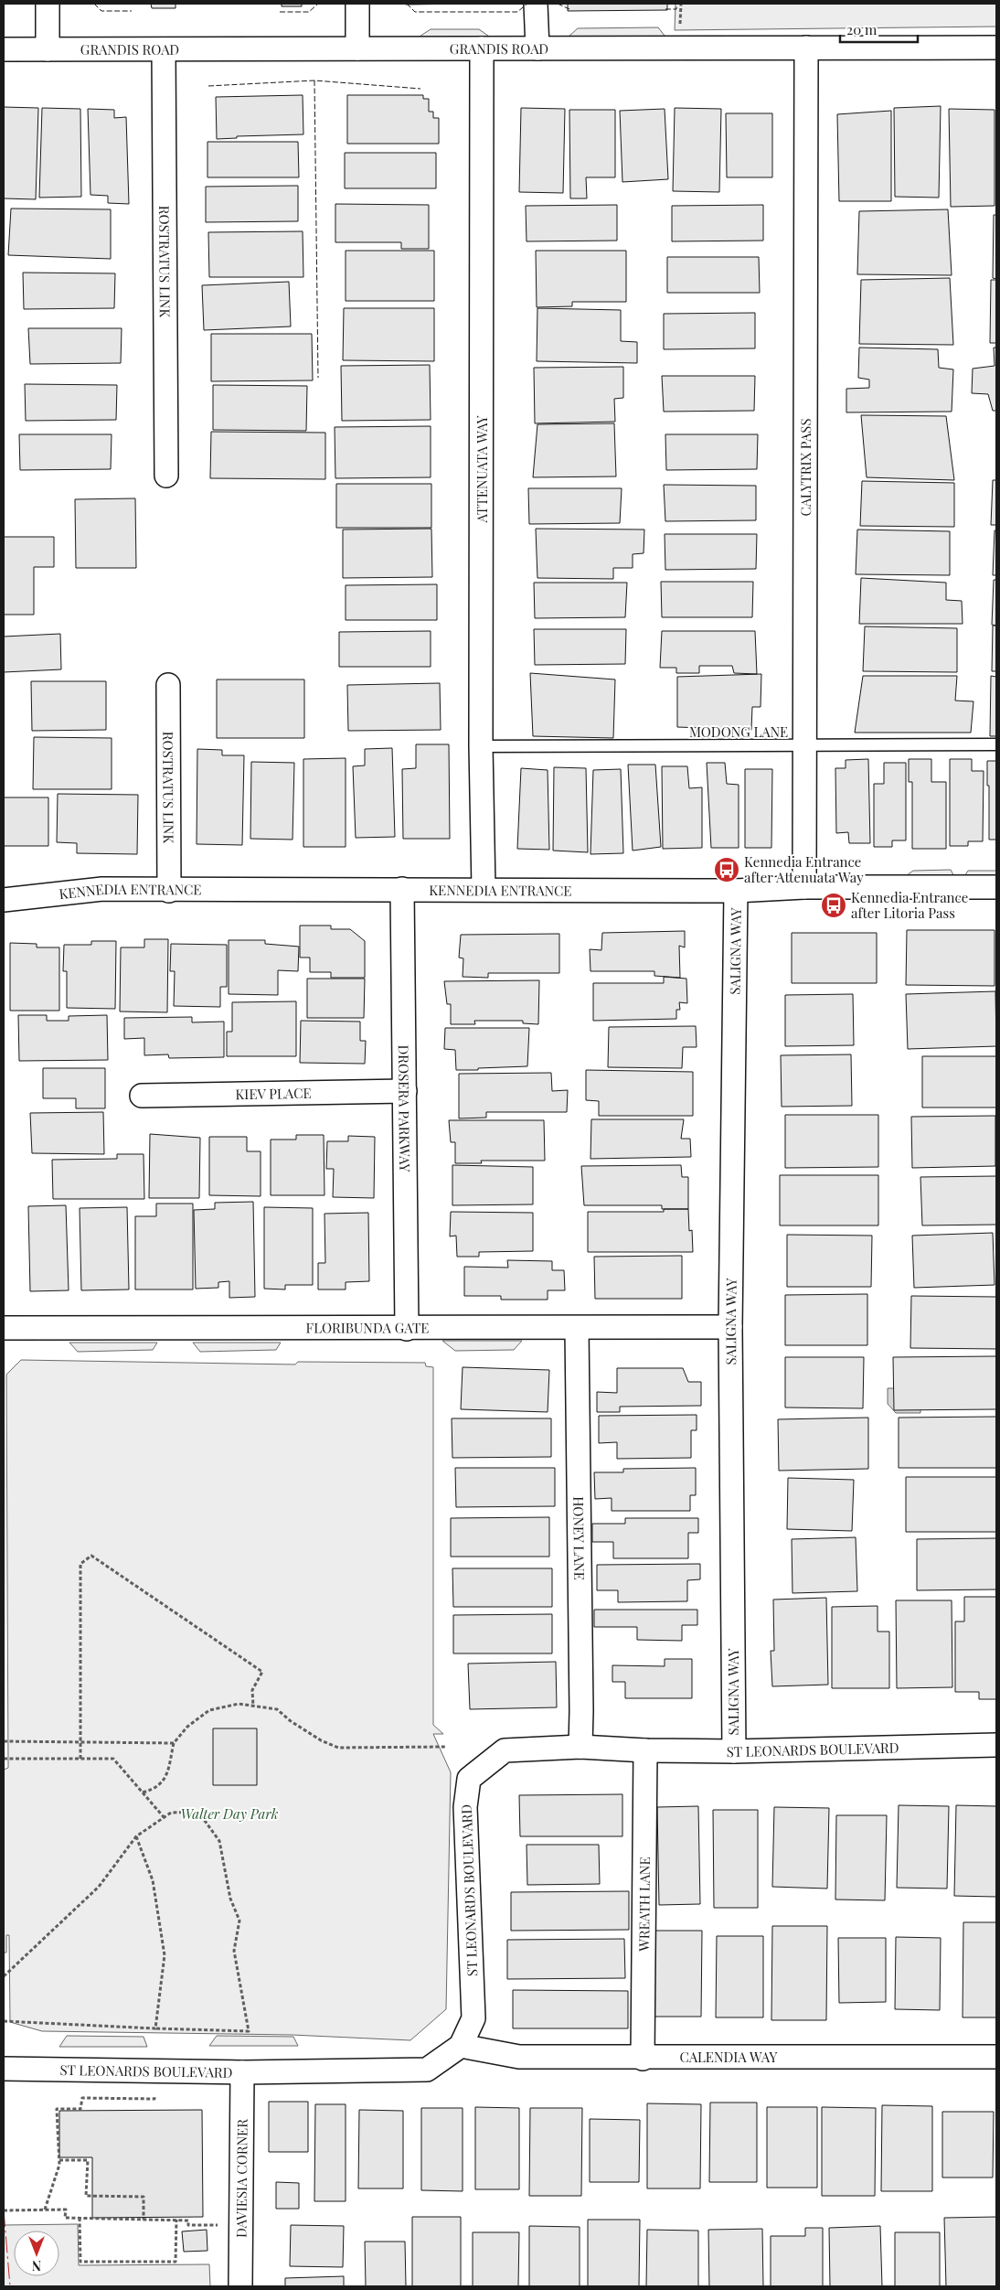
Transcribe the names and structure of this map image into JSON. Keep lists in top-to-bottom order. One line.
{"streets":{"street":["GRANDIS ROAD","ROSTRATUS LINK","CALYTRIX PASS","ATTENUATA WAY","KENNEDIA ENTRANCE","SALIGNA WAY","KIEV PLACE","DROSERA PARKWAY","FLORIBUNDA GATE","HONEY LANE","ST LEONARDS BOULEVARD","WREATH LANE","CALENDIA WAY","DAVIESIA CORNER"],"lane":["MODONG LANE"]},"crossings":[["GRANDIS ROAD","ROSTRATUS LINK"],["GRANDIS ROAD","CALYTRIX PASS"],["GRANDIS ROAD","ATTENUATA WAY"],["ROSTRATUS LINK","KENNEDIA ENTRANCE"],["CALYTRIX PASS","MODONG LANE"],["CALYTRIX PASS","KENNEDIA ENTRANCE"],["ATTENUATA WAY","MODONG LANE"],["ATTENUATA WAY","KENNEDIA ENTRANCE"],["KENNEDIA ENTRANCE","SALIGNA WAY"],["KENNEDIA ENTRANCE","DROSERA PARKWAY"],["SALIGNA WAY","FLORIBUNDA GATE"],["SALIGNA WAY","ST LEONARDS BOULEVARD"],["KIEV PLACE","DROSERA PARKWAY"],["DROSERA PARKWAY","FLORIBUNDA GATE"],["FLORIBUNDA GATE","HONEY LANE"],["HONEY LANE","ST LEONARDS BOULEVARD"],["ST LEONARDS BOULEVARD","WREATH LANE"],["ST LEONARDS BOULEVARD","CALENDIA WAY"],["ST LEONARDS BOULEVARD","DAVIESIA CORNER"],["WREATH LANE","CALENDIA WAY"]],"parks":["Walter Day Park"],"places":{"bus stop":["Kennedia Entrance after Attenuata Way","Kennedia Entrance after Litoria Pass"]},"scale_bar":"20 m","north":"bottom"}
